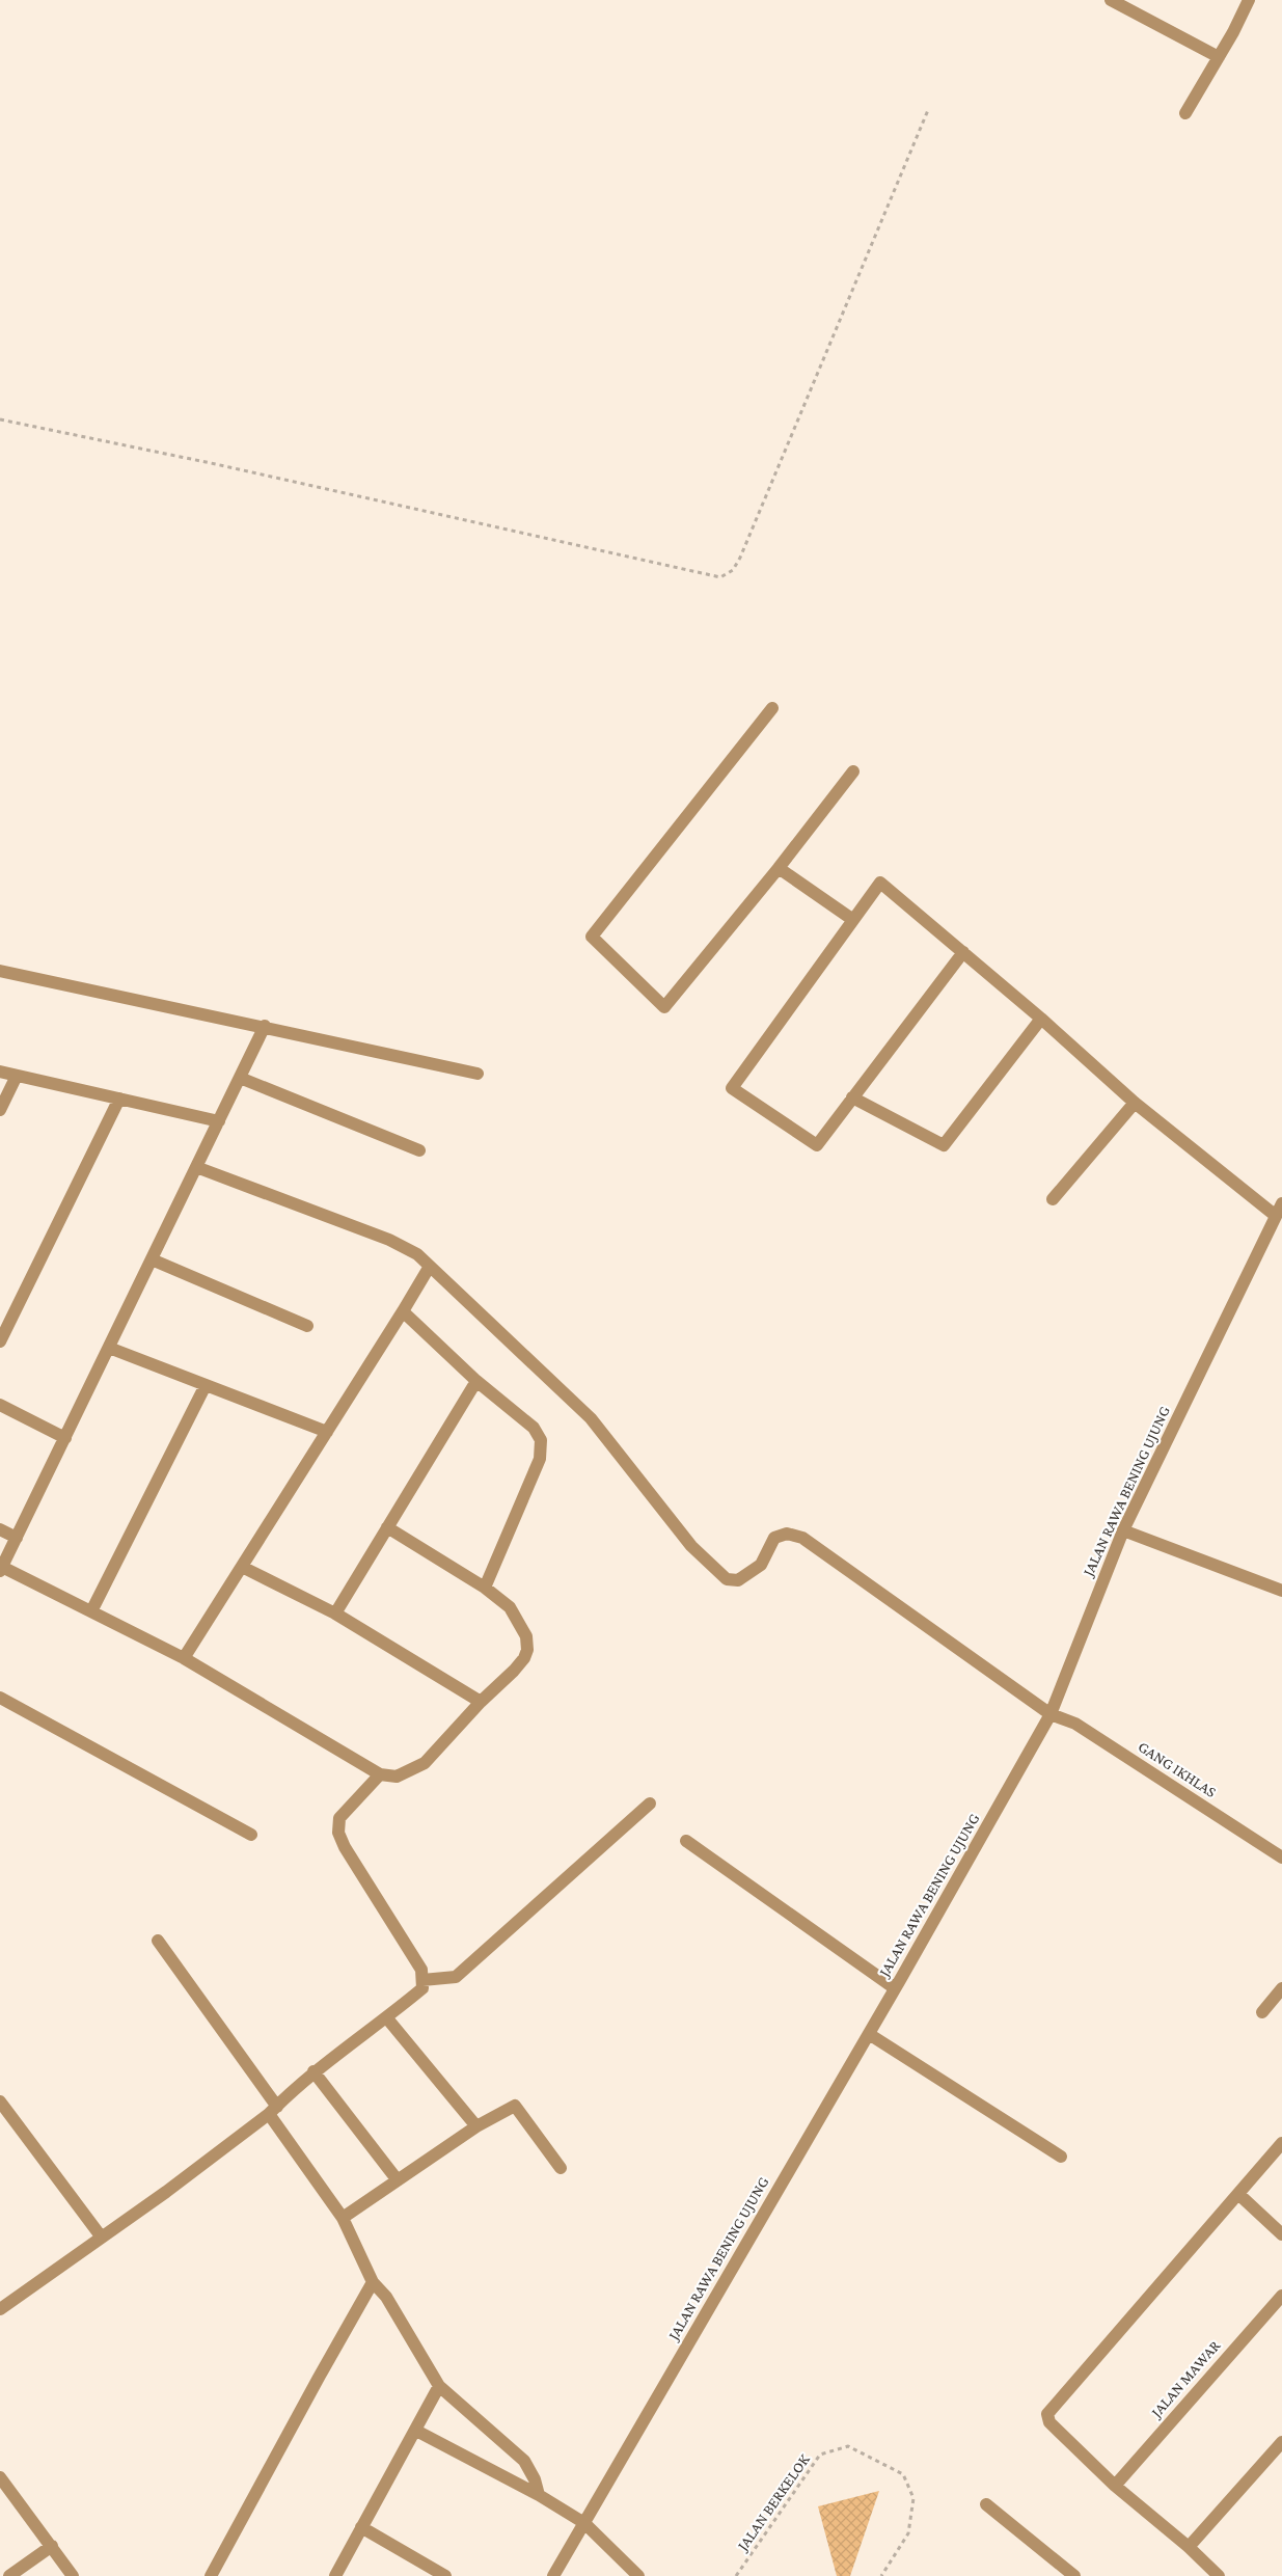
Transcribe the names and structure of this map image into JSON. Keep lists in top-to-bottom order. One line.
{"streets":{"street":["JALAN RAWA BENING UJUNG","GANG IKHLAS","JALAN MAWAR"],"path":["JALAN BERKELOK"]},"crossings":[["JALAN RAWA BENING UJUNG","GANG IKHLAS"]]}
